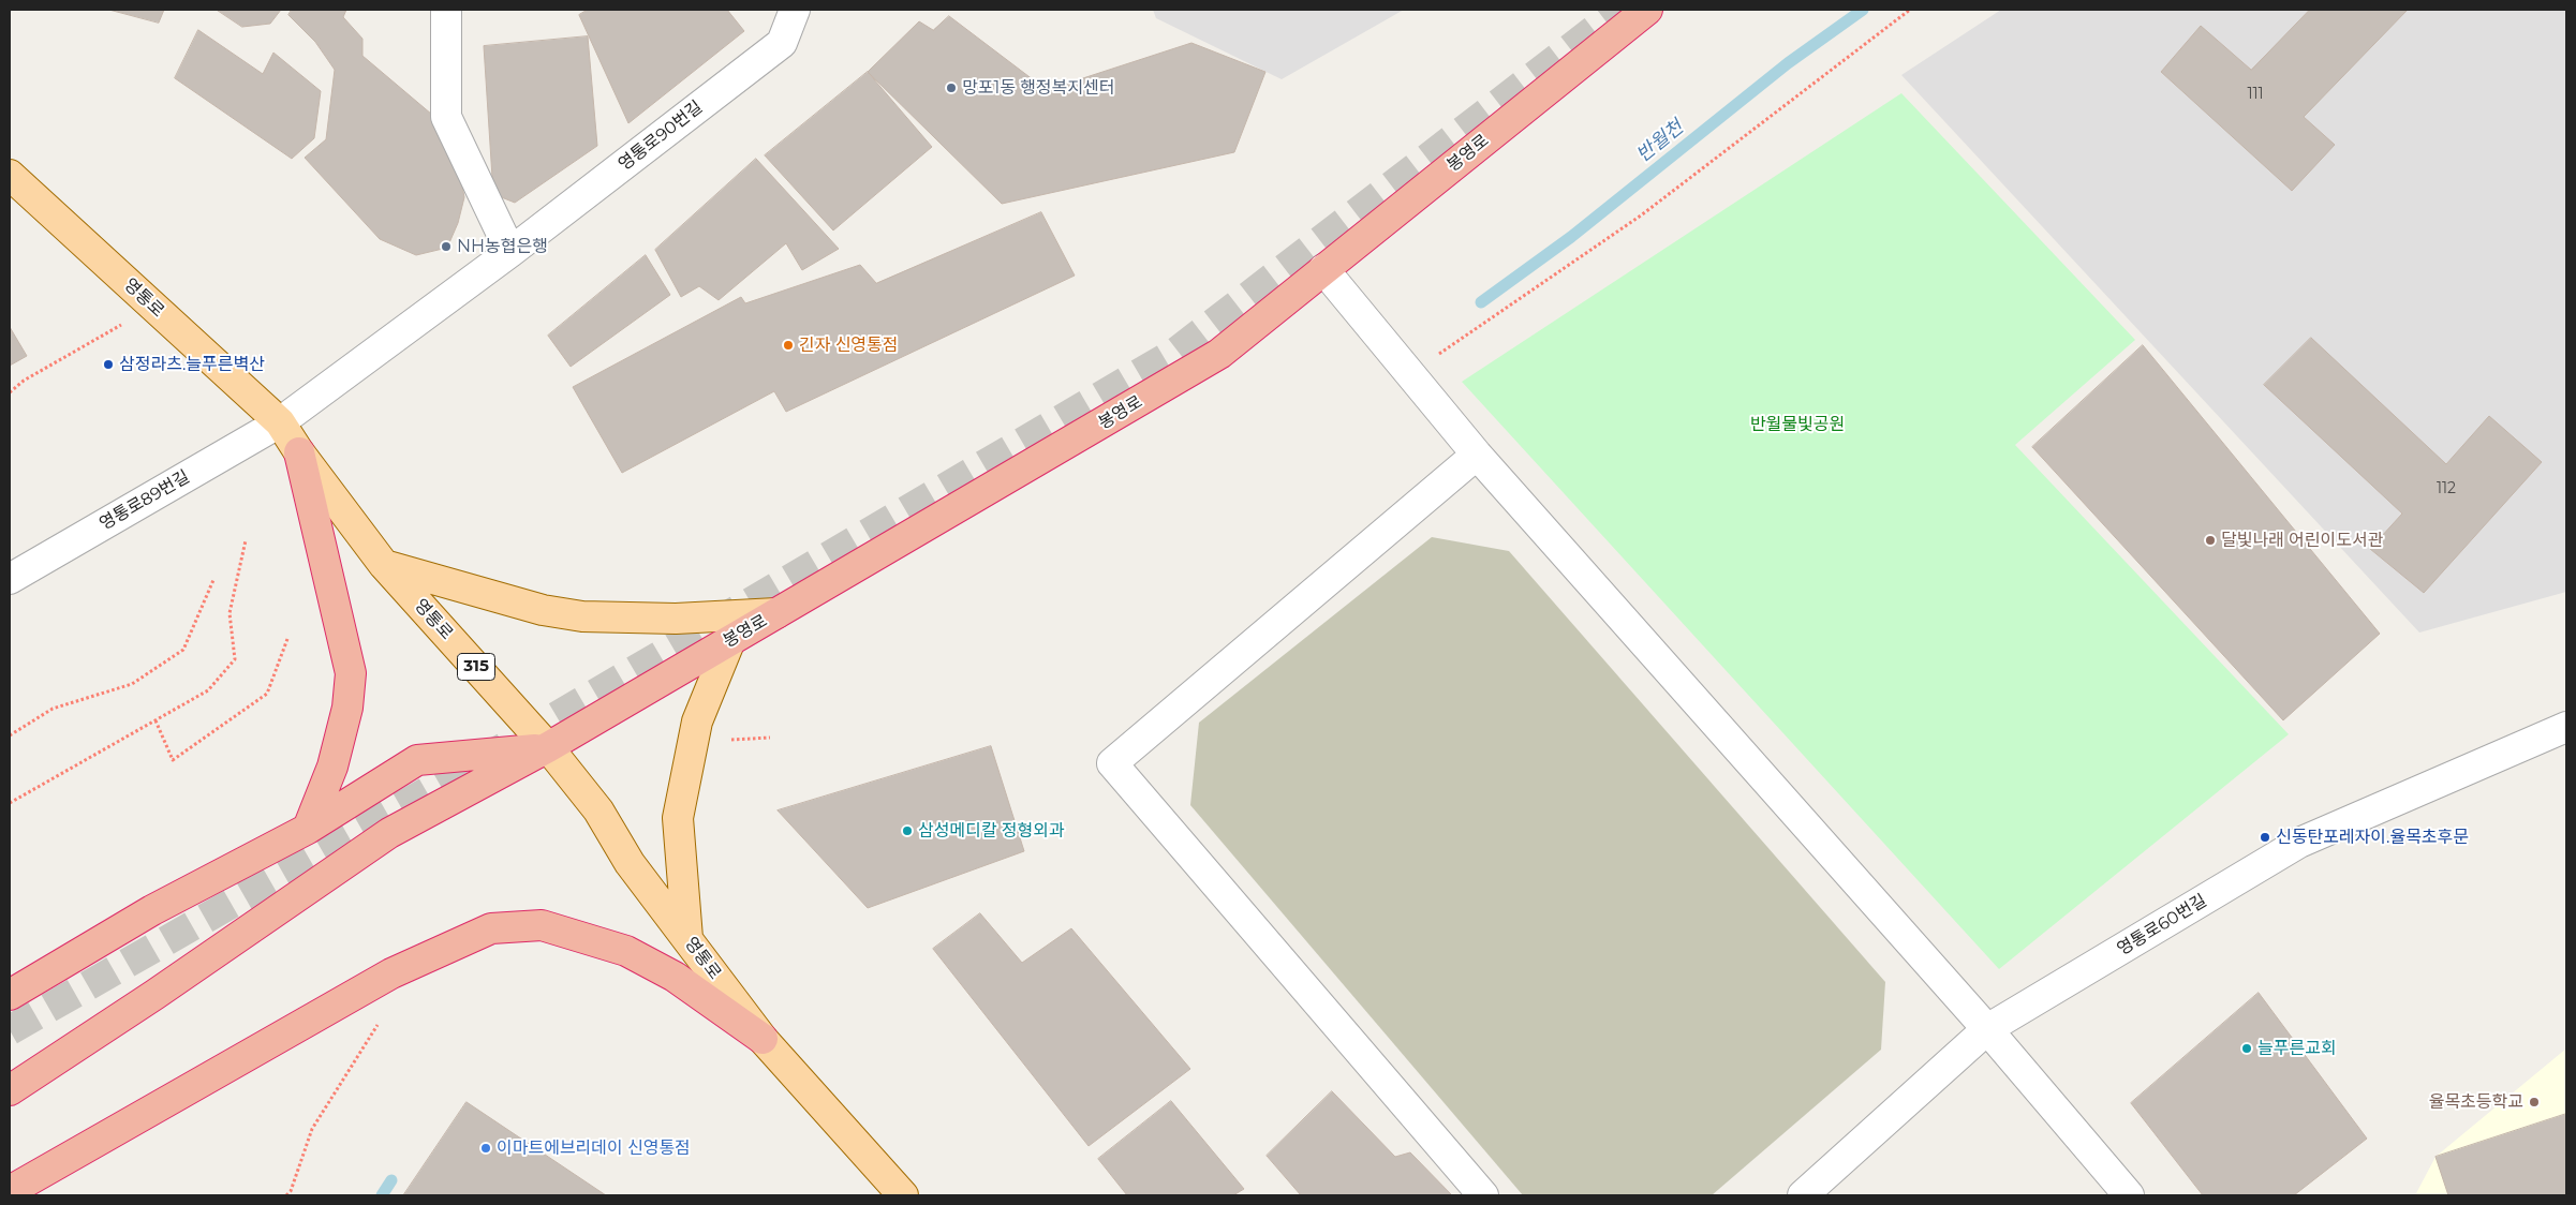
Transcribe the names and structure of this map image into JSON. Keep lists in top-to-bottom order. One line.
{"streets":{"highway":["봉영로"],"main road":["영통로","315"],"street":["영통로90번길","영통로89번길","영통로60번길"]},"crossings":[["영통로90번길","영통로"],["영통로90번길","영통로89번길"],["봉영로","영통로"],["영통로","영통로89번길"]],"water":["반월천"],"parks":["반월물빛공원"],"places":["망포1동 행정복지센터","NH농협은행","긴자 신영통점","삼정라츠.늘푸른벽산","달빛나래 어린이도서관","삼성메디칼 정형외과","신동탄포레자이.율목초후문","늘푸른교회","율목초등학교","이마트에브리데이 신영통점"],"house_numbers":["111","112"]}
